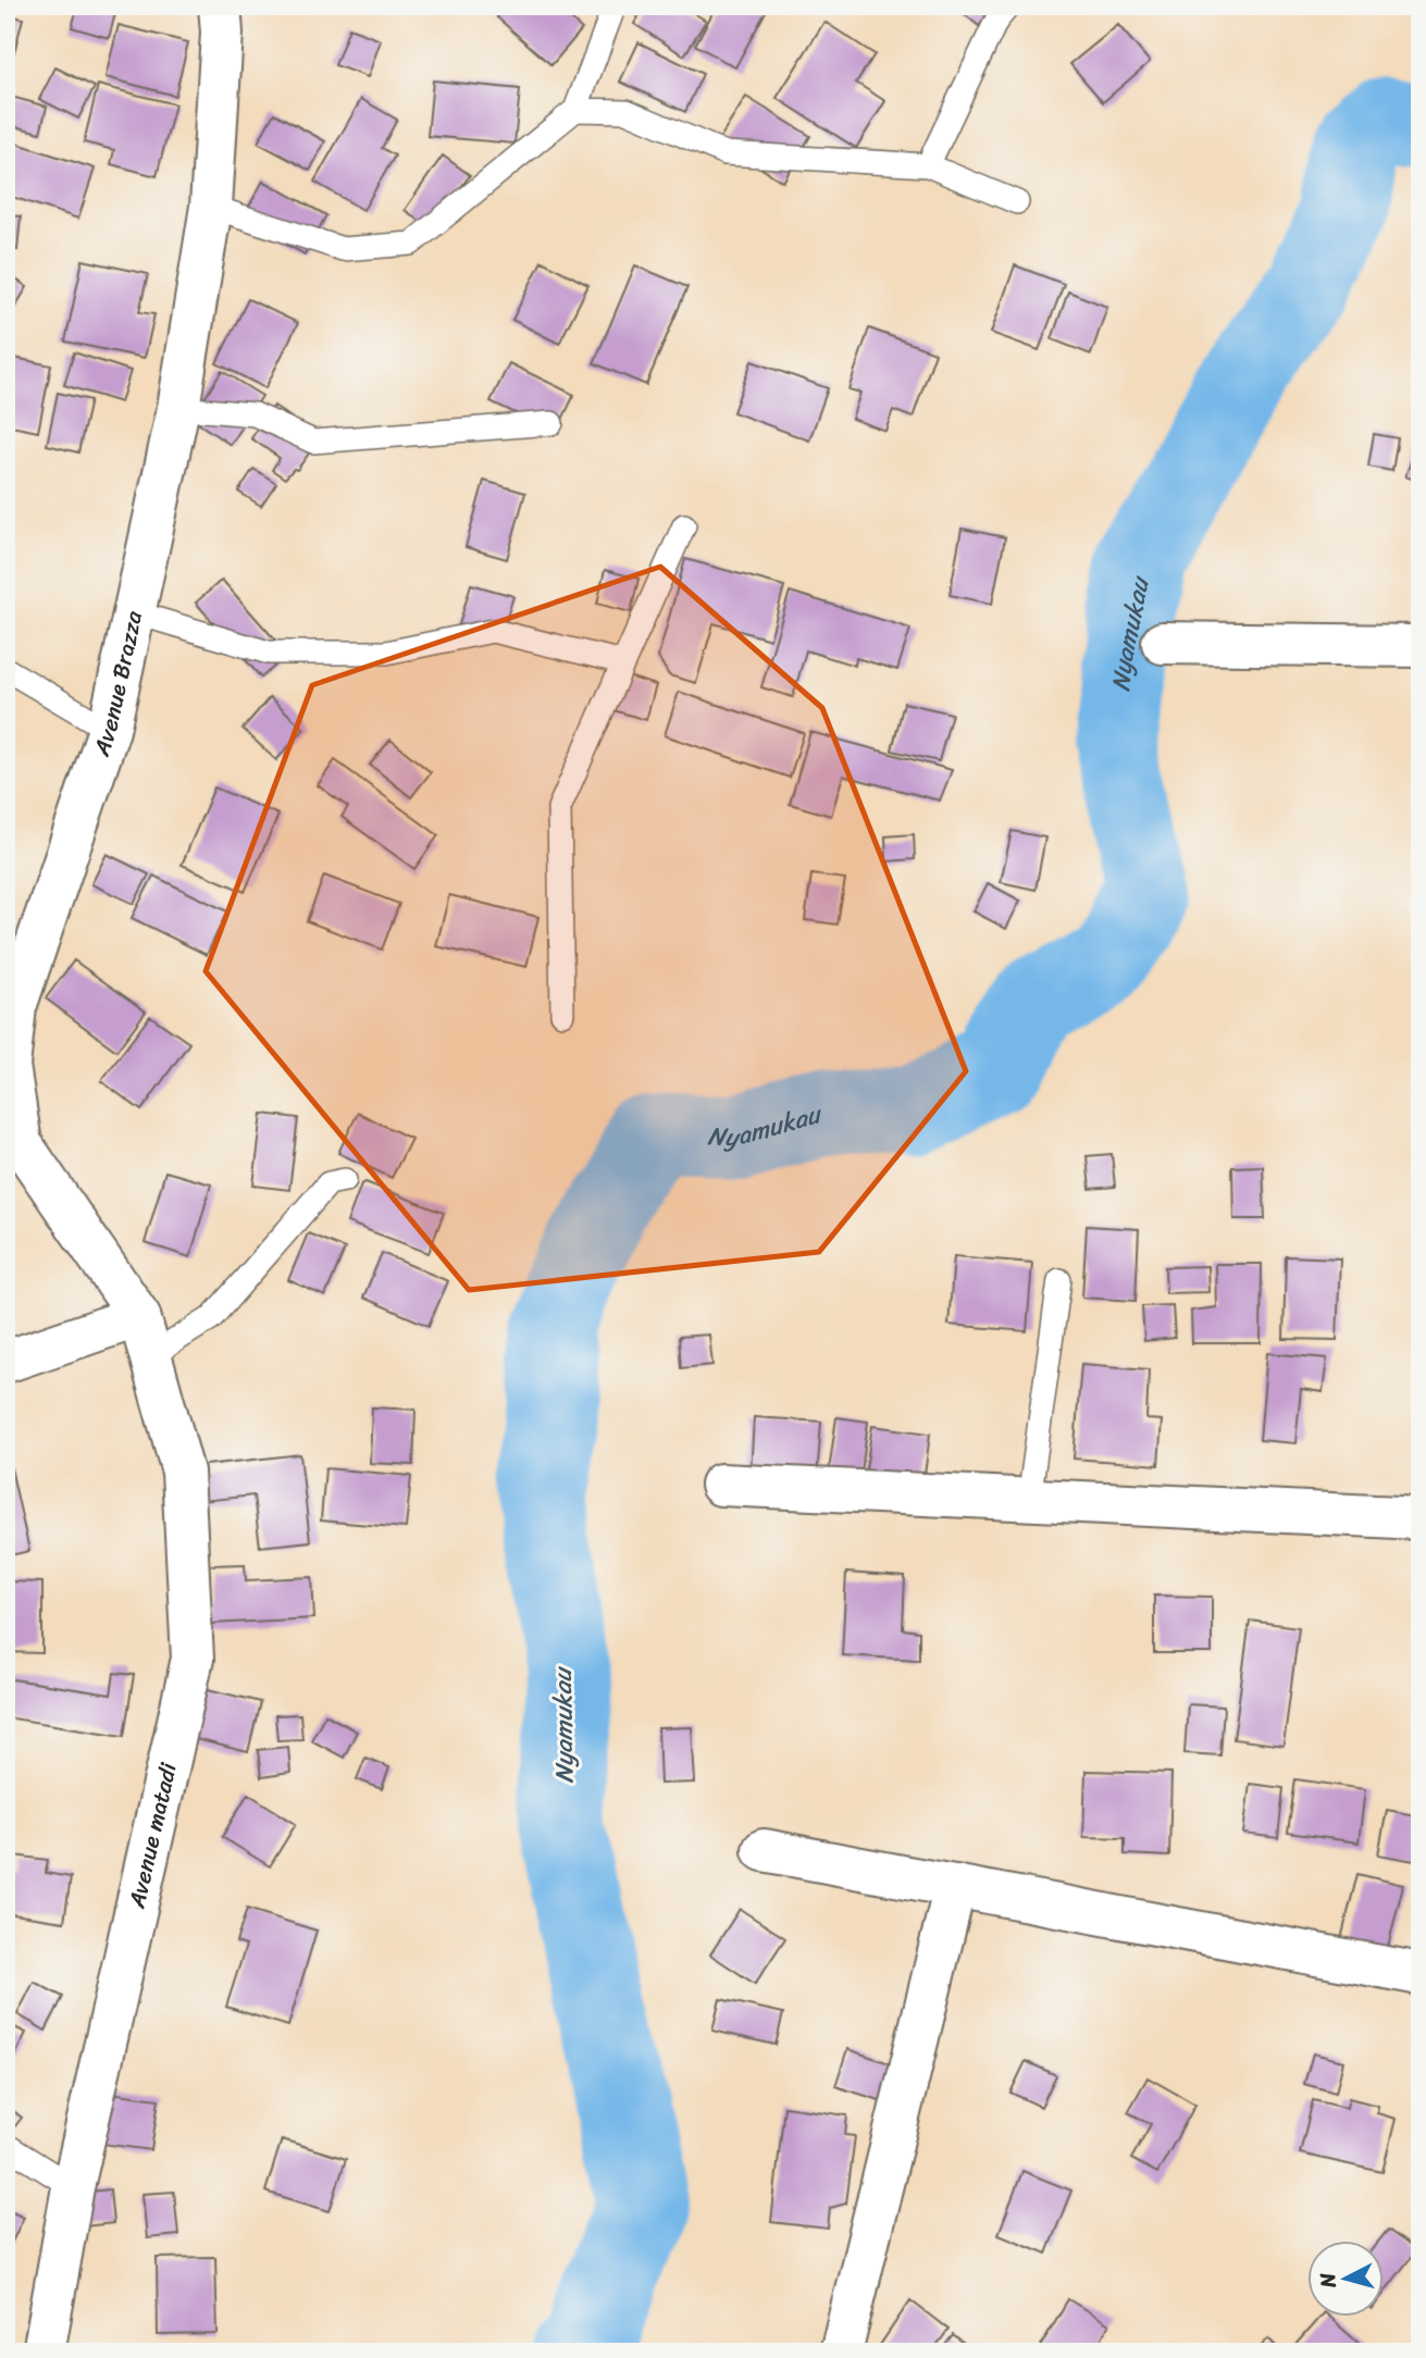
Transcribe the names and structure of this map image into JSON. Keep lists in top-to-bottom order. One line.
{"streets":{"street":["Avenue Brazza","Avenue matadi"]},"crossings":[["Avenue Brazza","Avenue matadi"]],"water":["Nyamukau"],"north":"left"}
